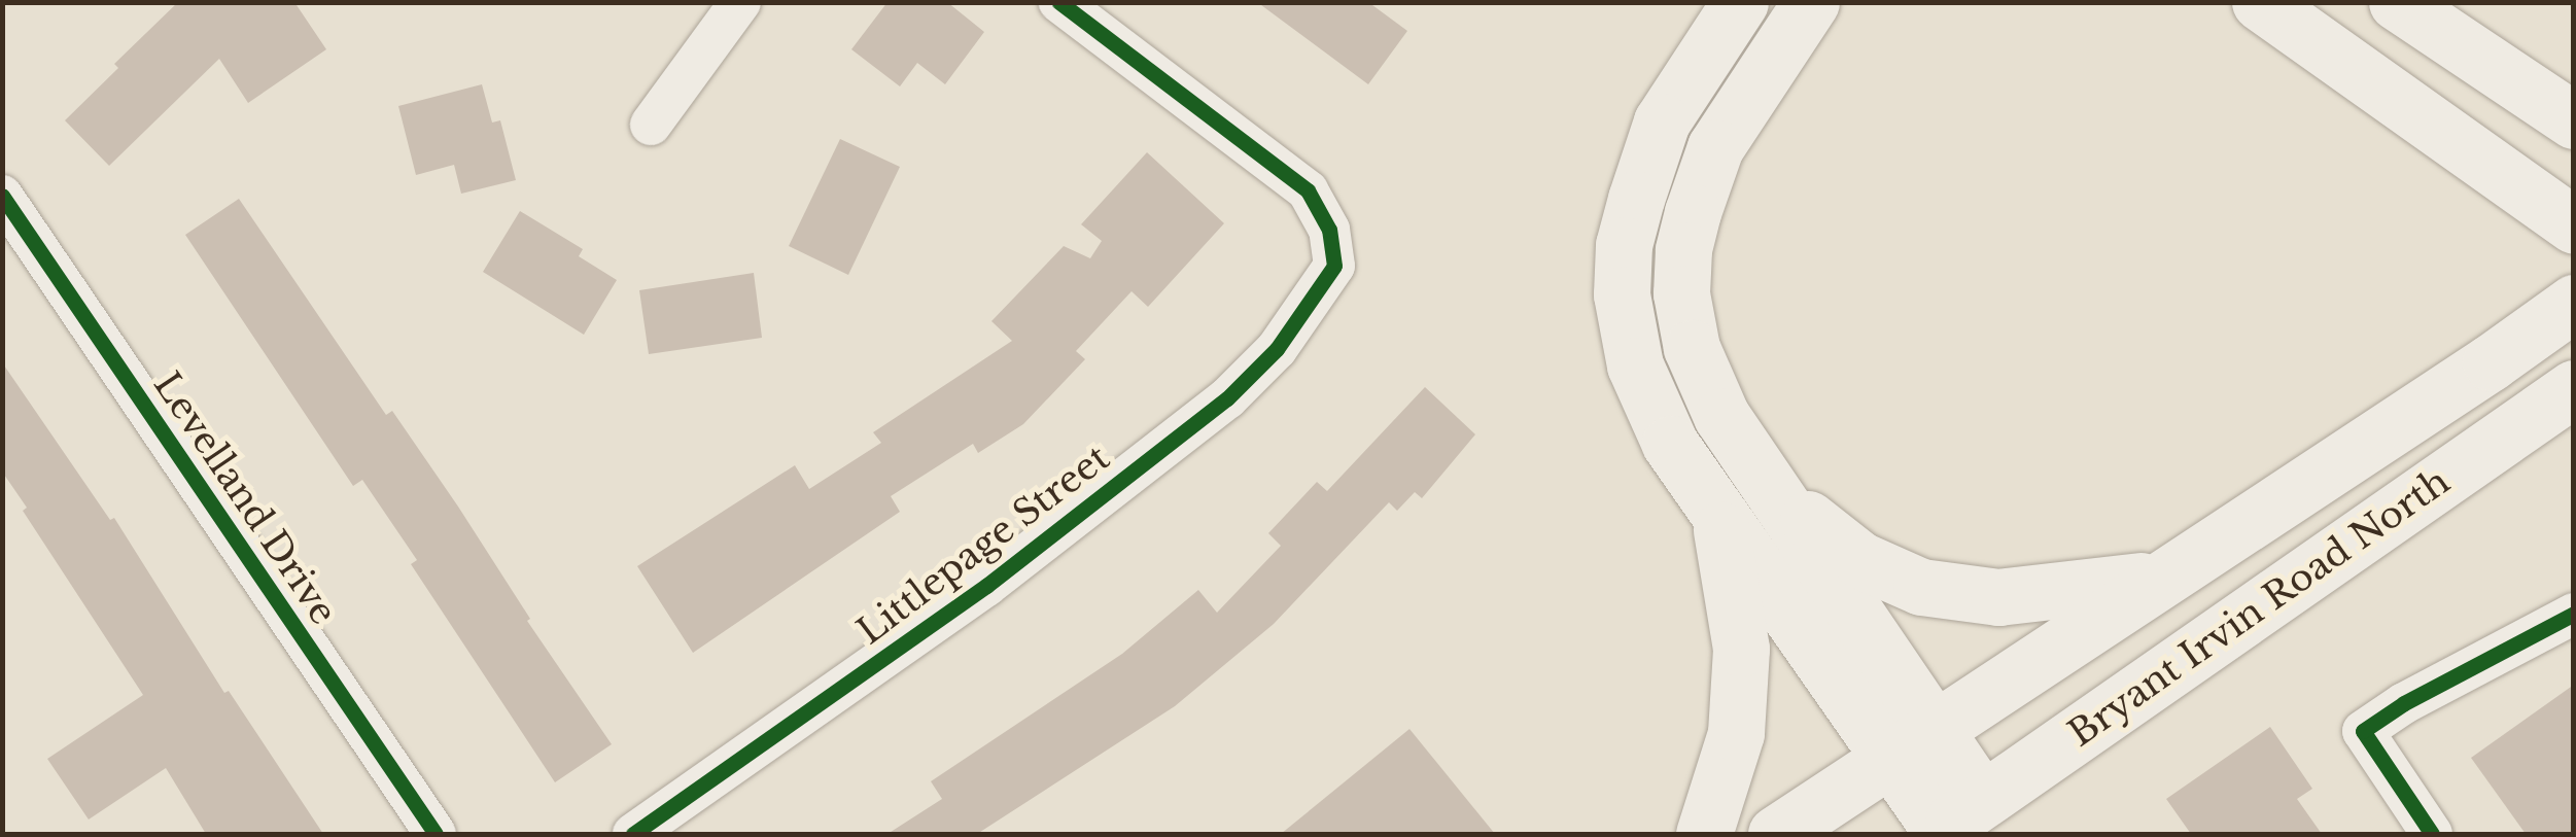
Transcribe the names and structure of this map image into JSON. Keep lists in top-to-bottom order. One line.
{"streets":{"main road":["Bryant Irvin Road North"],"street":["Levelland Drive","Littlepage Street"]}}
